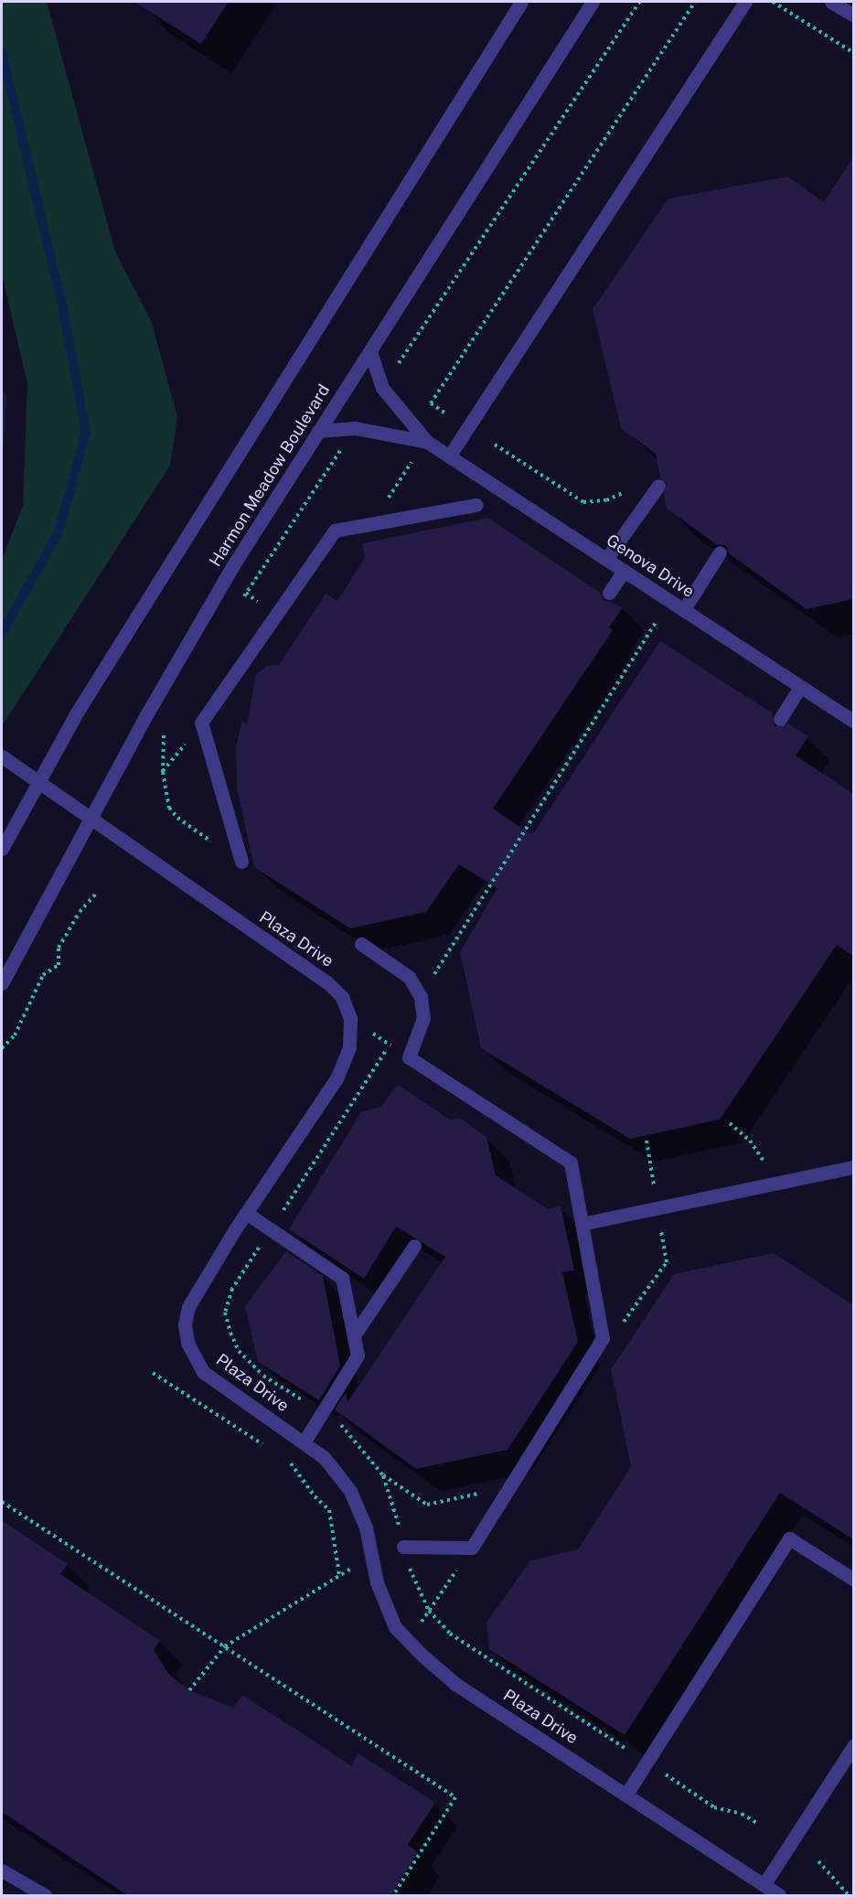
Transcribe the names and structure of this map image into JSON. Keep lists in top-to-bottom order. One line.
{"streets":{"street":["Harmon Meadow Boulevard","Genova Drive","Plaza Drive"]},"crossings":[["Harmon Meadow Boulevard","Genova Drive"],["Harmon Meadow Boulevard","Plaza Drive"]]}
